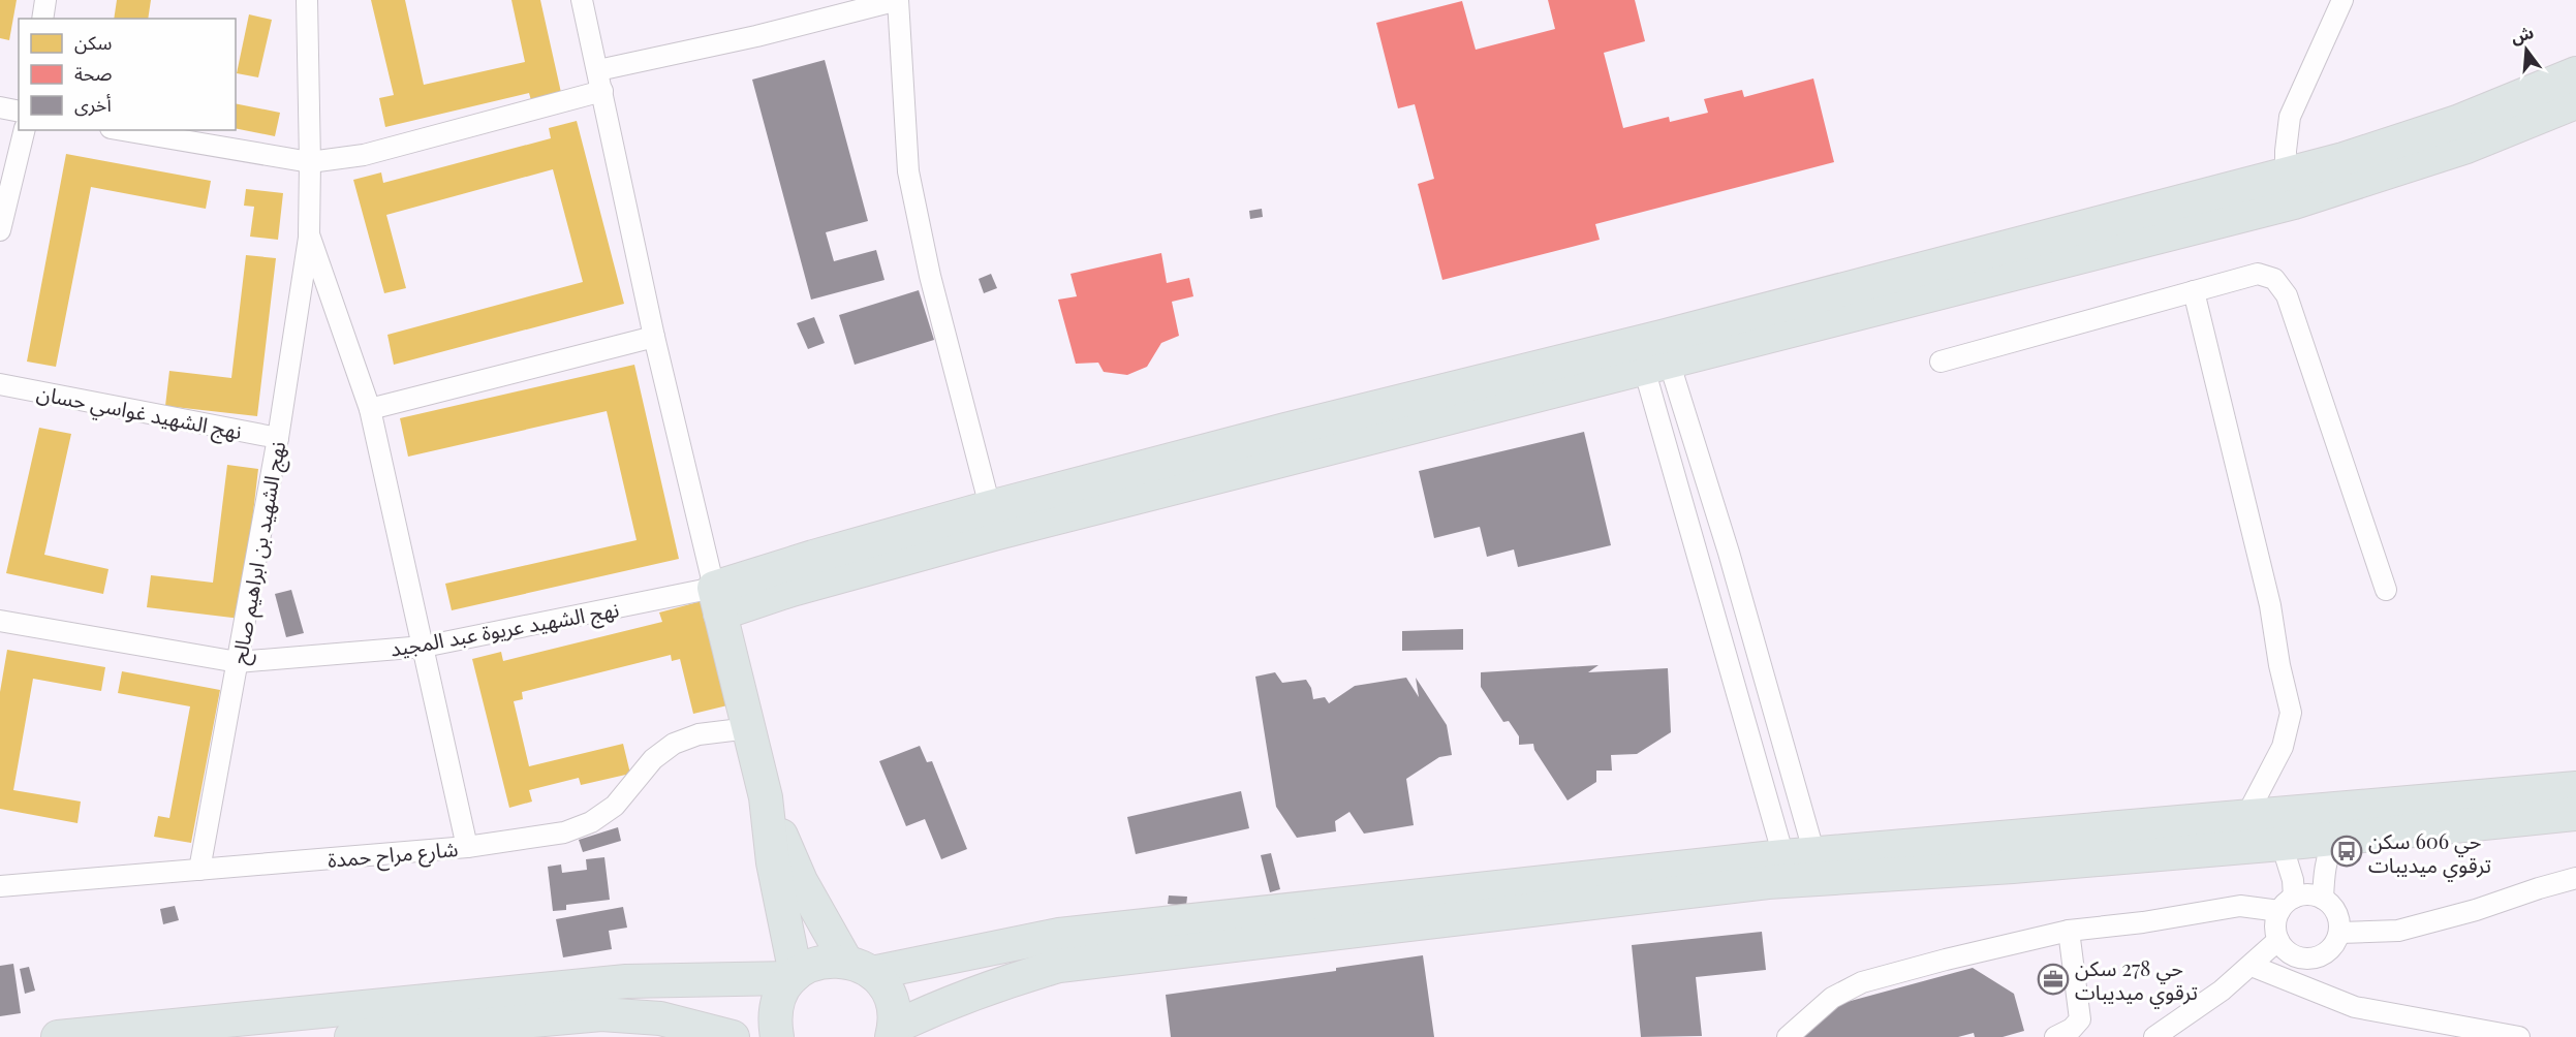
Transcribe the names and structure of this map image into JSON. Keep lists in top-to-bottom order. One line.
{"streets":{"street":["نهج الشهيد غواسي حسان","نهج الشهيد بن ابراهيم صالح","نهج الشهيد عريوة عبد المجيد","شارع مراح حمدة"]},"crossings":[["نهج الشهيد غواسي حسان","نهج الشهيد بن ابراهيم صالح"],["نهج الشهيد بن ابراهيم صالح","نهج الشهيد عريوة عبد المجيد"],["نهج الشهيد بن ابراهيم صالح","شارع مراح حمدة"]],"places":{"bus stop":["حي 606 سكن ترقوي ميديبات"],"office":["حي 278 سكن ترقوي ميديبات"]},"legend":["سكن","صحة","أخرى"],"north":"top"}
